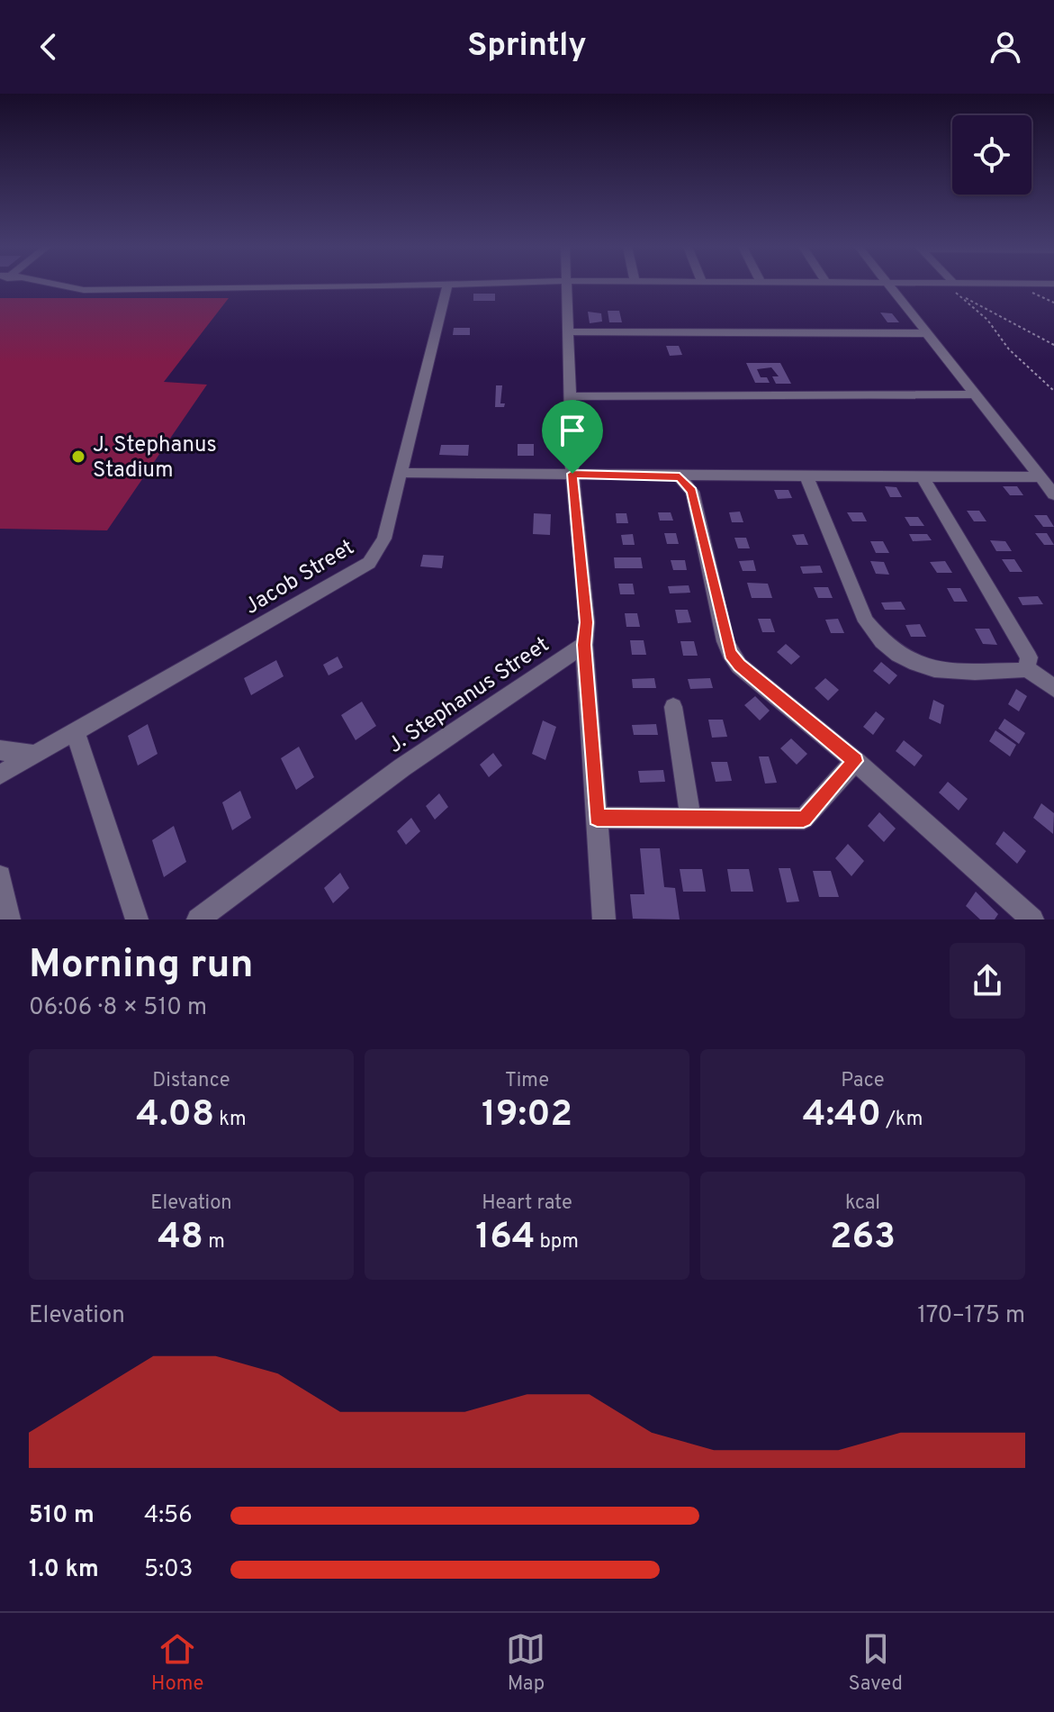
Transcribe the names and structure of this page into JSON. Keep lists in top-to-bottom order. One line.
{"streets":{"street":["Jacob Street","J. Stephanus Street"]},"places":["J. Stephanus Stadium"],"page":{"header":"Sprintly","heading":["Morning run","06:06 · 8 × 510 m"],"stats":[["Distance","4.08 km"],["Time","19:02"],["Pace","4:40 /km"],["Elevation","48 m"],["Heart rate","164 bpm"],["kcal","263"]],"chart":["Elevation","170–175 m"],"list":[{"name":"510 m","note":"4:56"},{"name":"1.0 km","note":"5:03"}],"tabs":["Home","Map","Saved"]}}
